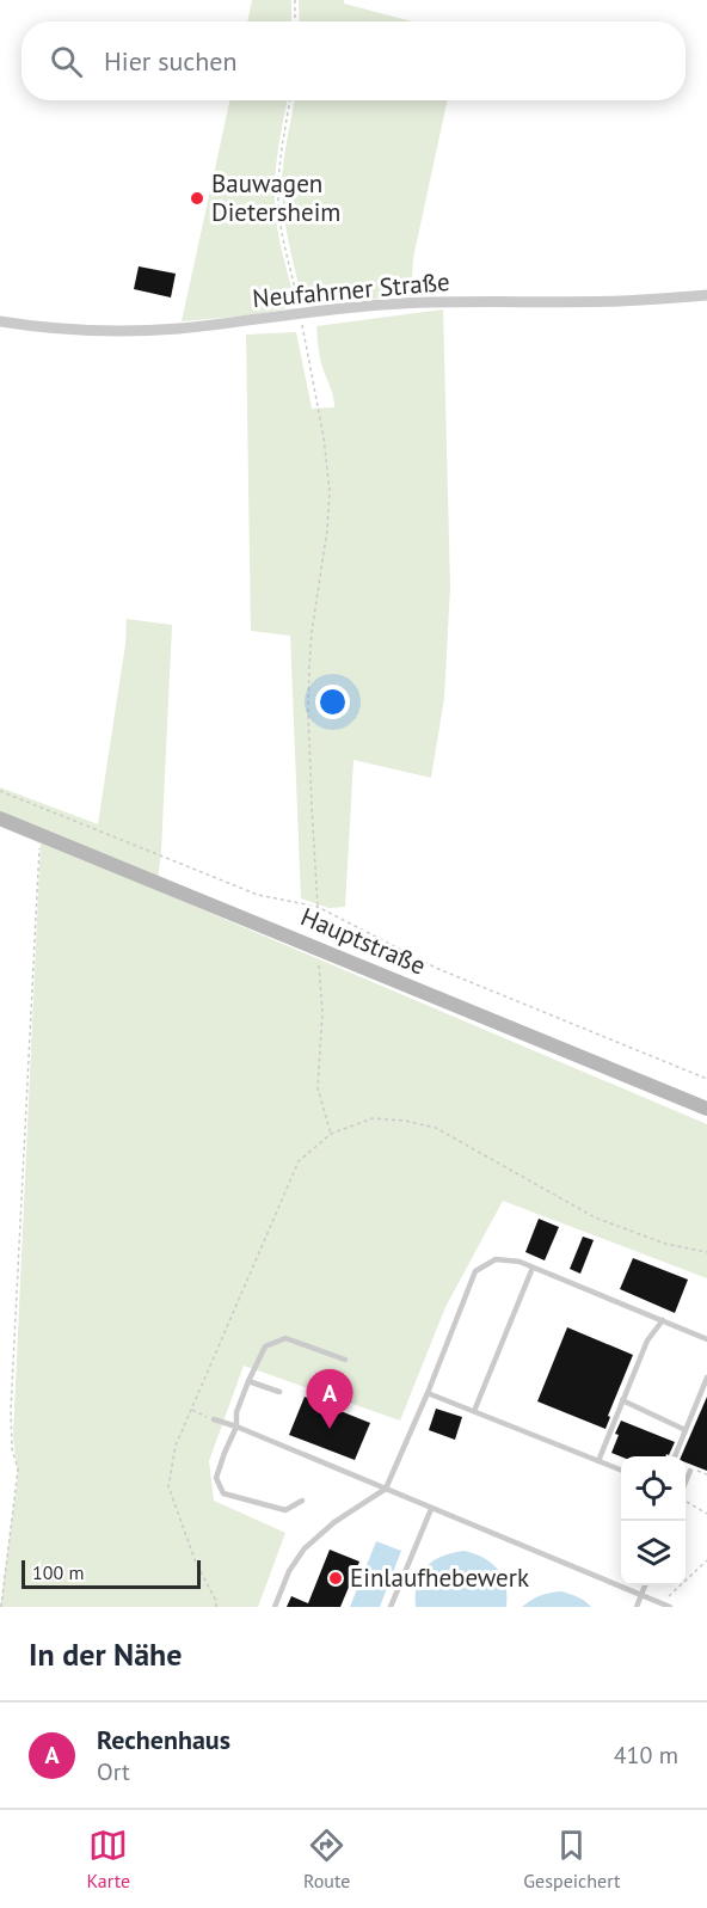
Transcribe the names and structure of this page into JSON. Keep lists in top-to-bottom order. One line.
{"streets":{"main road":["Hauptstraße"],"street":["Neufahrner Straße"]},"places":["Bauwagen Dietersheim","Einlaufhebewerk"],"scale_bar":"100 m","page":{"search":"Hier suchen","pins":"A","scale":"100 m","heading":"In der Nähe","list":[{"mark":"A","name":"Rechenhaus","note":"Ort","value":"410 m"}],"nav":["Karte","Route","Gespeichert"]}}
